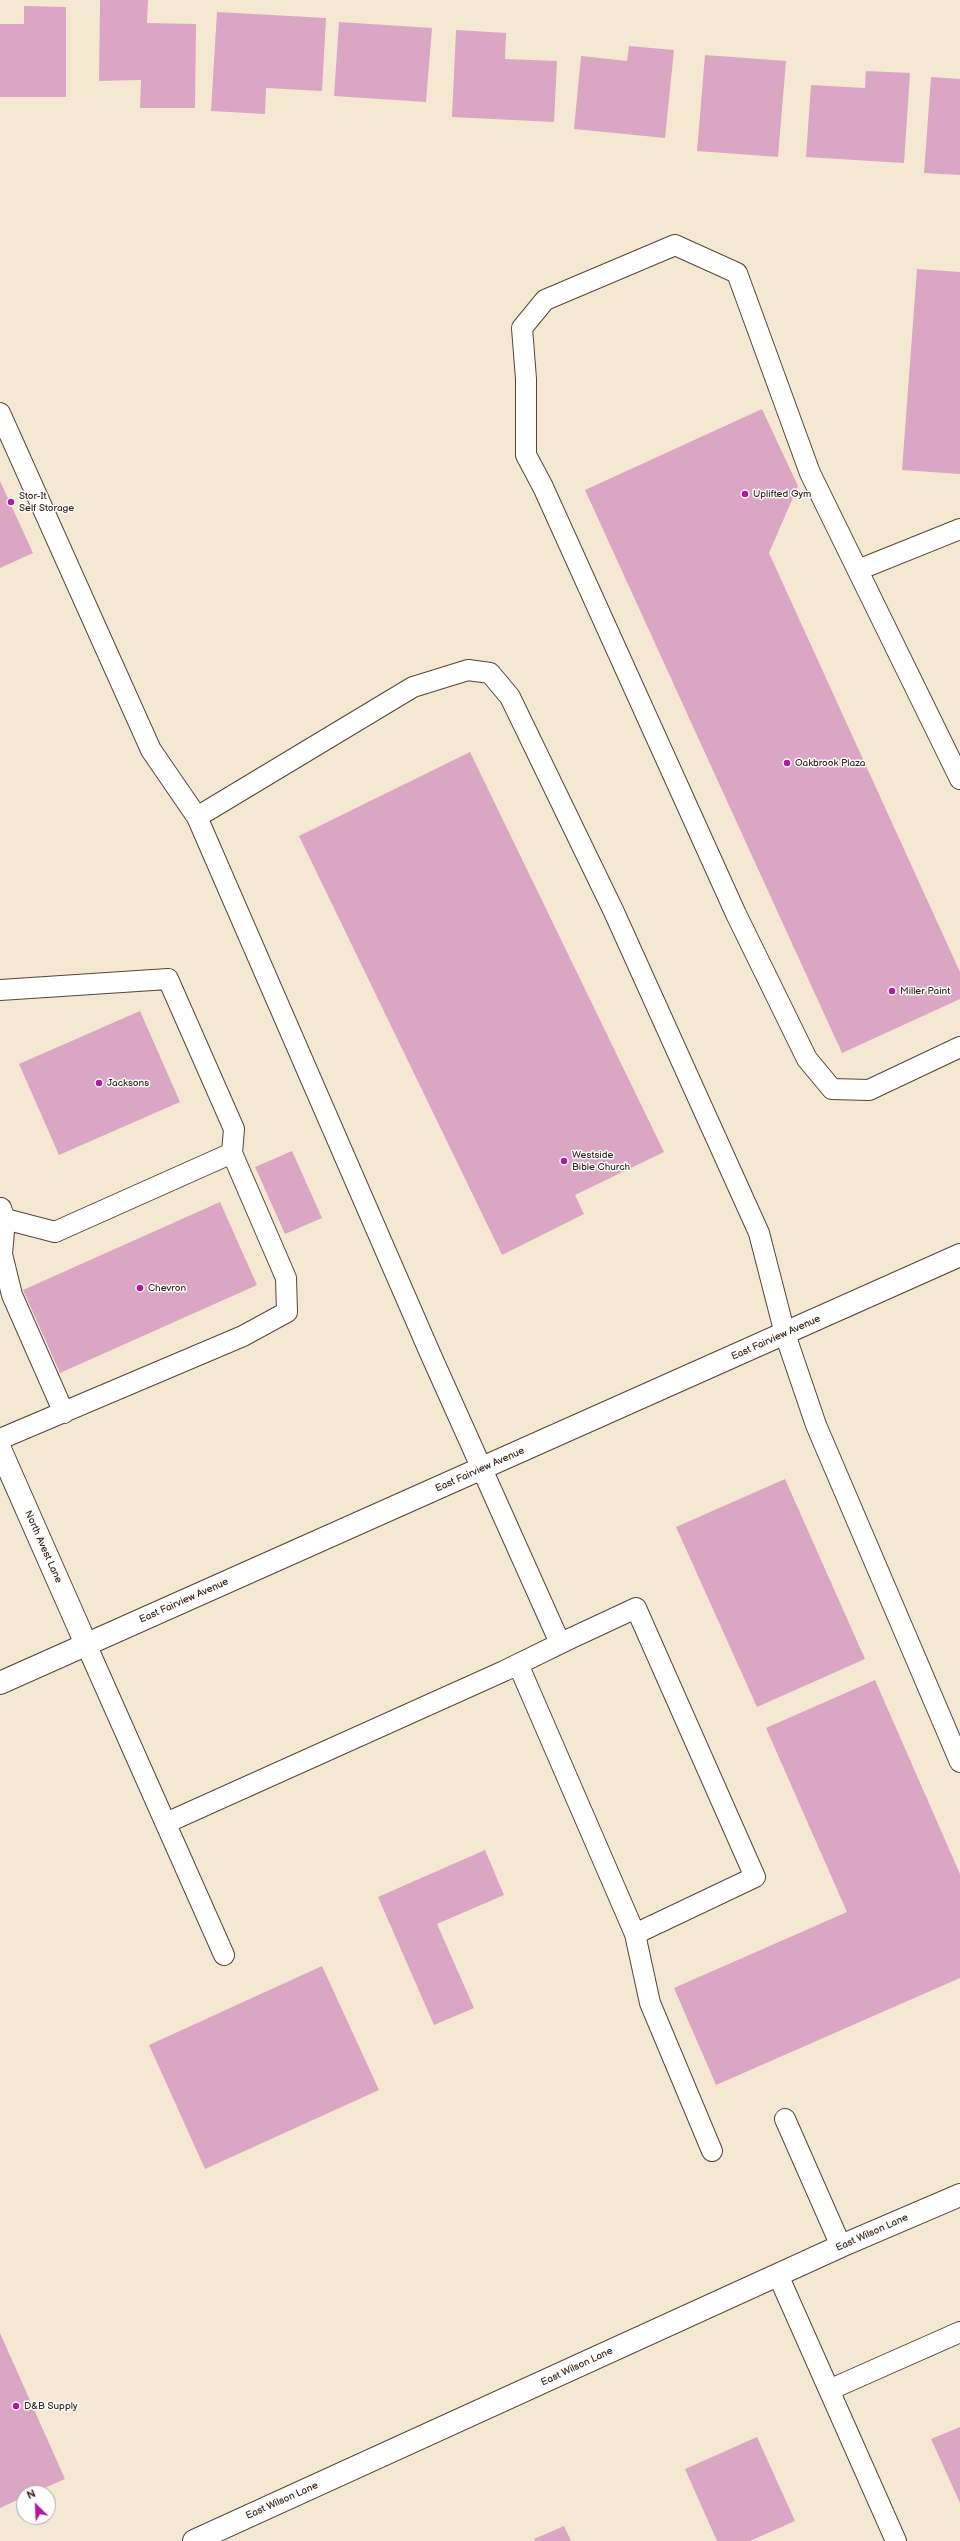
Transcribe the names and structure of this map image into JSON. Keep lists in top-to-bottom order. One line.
{"streets":{"street":["East Fairview Avenue","North Avest Lane","East Wilson Lane"]},"crossings":[["East Fairview Avenue","North Avest Lane"]],"places":["Uplifted Gym","Stor-It Self Storage","Oakbrook Plaza","Miller Paint","Jacksons","Westside Bible Church","Chevron","D&B Supply"],"north":"top left"}
